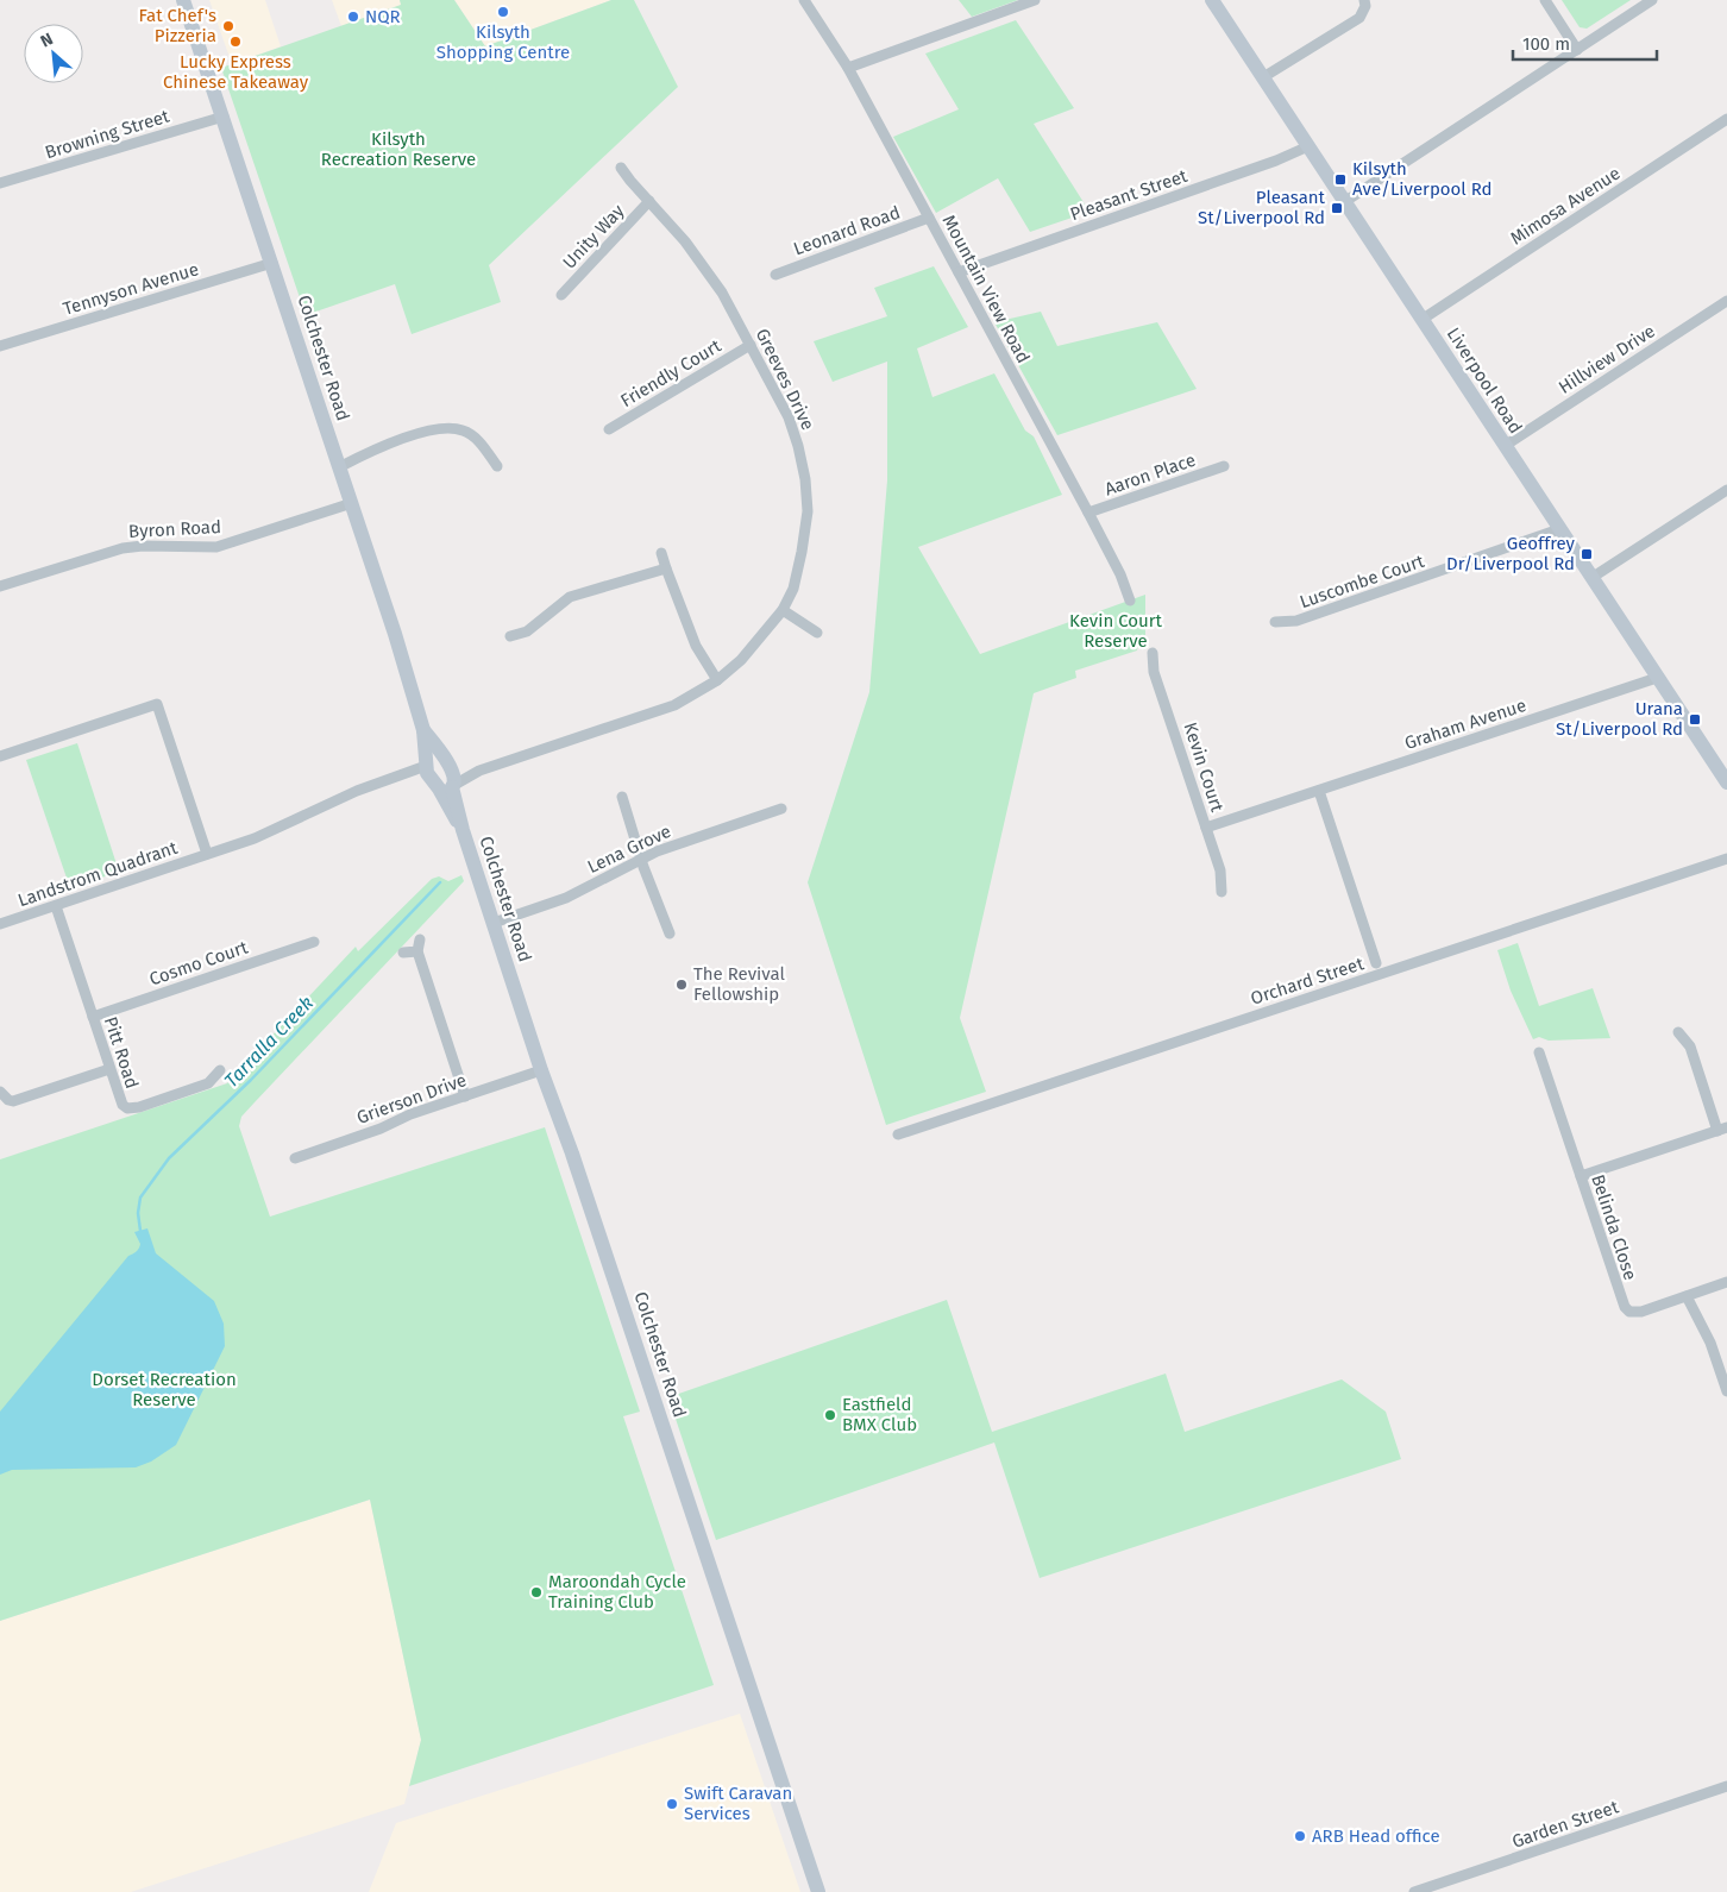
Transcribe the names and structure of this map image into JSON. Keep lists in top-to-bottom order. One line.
{"streets":{"main road":["Colchester Road","Liverpool Road"],"street":["Browning Street","Pleasant Street","Mimosa Avenue","Leonard Road","Unity Way","Tennyson Avenue","Mountain View Road","Hillview Drive","Friendly Court","Greeves Drive","Aaron Place","Byron Road","Luscombe Court","Graham Avenue","Kevin Court","Lena Grove","Landstrom Quadrant","Cosmo Court","Orchard Street","Pitt Road","Grierson Drive","Belinda Close","Garden Street"]},"crossings":[["Browning Street","Colchester Road"],["Pleasant Street","Mountain View Road"],["Pleasant Street","Liverpool Road"],["Mimosa Avenue","Liverpool Road"],["Leonard Road","Mountain View Road"],["Unity Way","Greeves Drive"],["Tennyson Avenue","Colchester Road"],["Mountain View Road","Aaron Place"],["Colchester Road","Greeves Drive"],["Colchester Road","Byron Road"],["Colchester Road","Lena Grove"],["Colchester Road","Landstrom Quadrant"],["Colchester Road","Grierson Drive"],["Hillview Drive","Liverpool Road"],["Friendly Court","Greeves Drive"],["Greeves Drive","Landstrom Quadrant"],["Liverpool Road","Luscombe Court"],["Liverpool Road","Graham Avenue"],["Graham Avenue","Kevin Court"],["Landstrom Quadrant","Pitt Road"],["Cosmo Court","Pitt Road"]],"water":["Tarralla Creek"],"parks":["Kilsyth Recreation Reserve","Kevin Court Reserve","Dorset Recreation Reserve"],"places":{"other":["Kilsyth Shopping Centre","NQR","Fat Chef's Pizzeria","Lucky Express Chinese Takeaway","The Revival Fellowship","Eastfield BMX Club","Maroondah Cycle Training Club","Swift Caravan Services","ARB Head office"],"transit":["Kilsyth Ave/Liverpool Rd","Pleasant St/Liverpool Rd","Geoffrey Dr/Liverpool Rd","Urana St/Liverpool Rd"]},"scale_bar":"100 m","north":"top left"}
